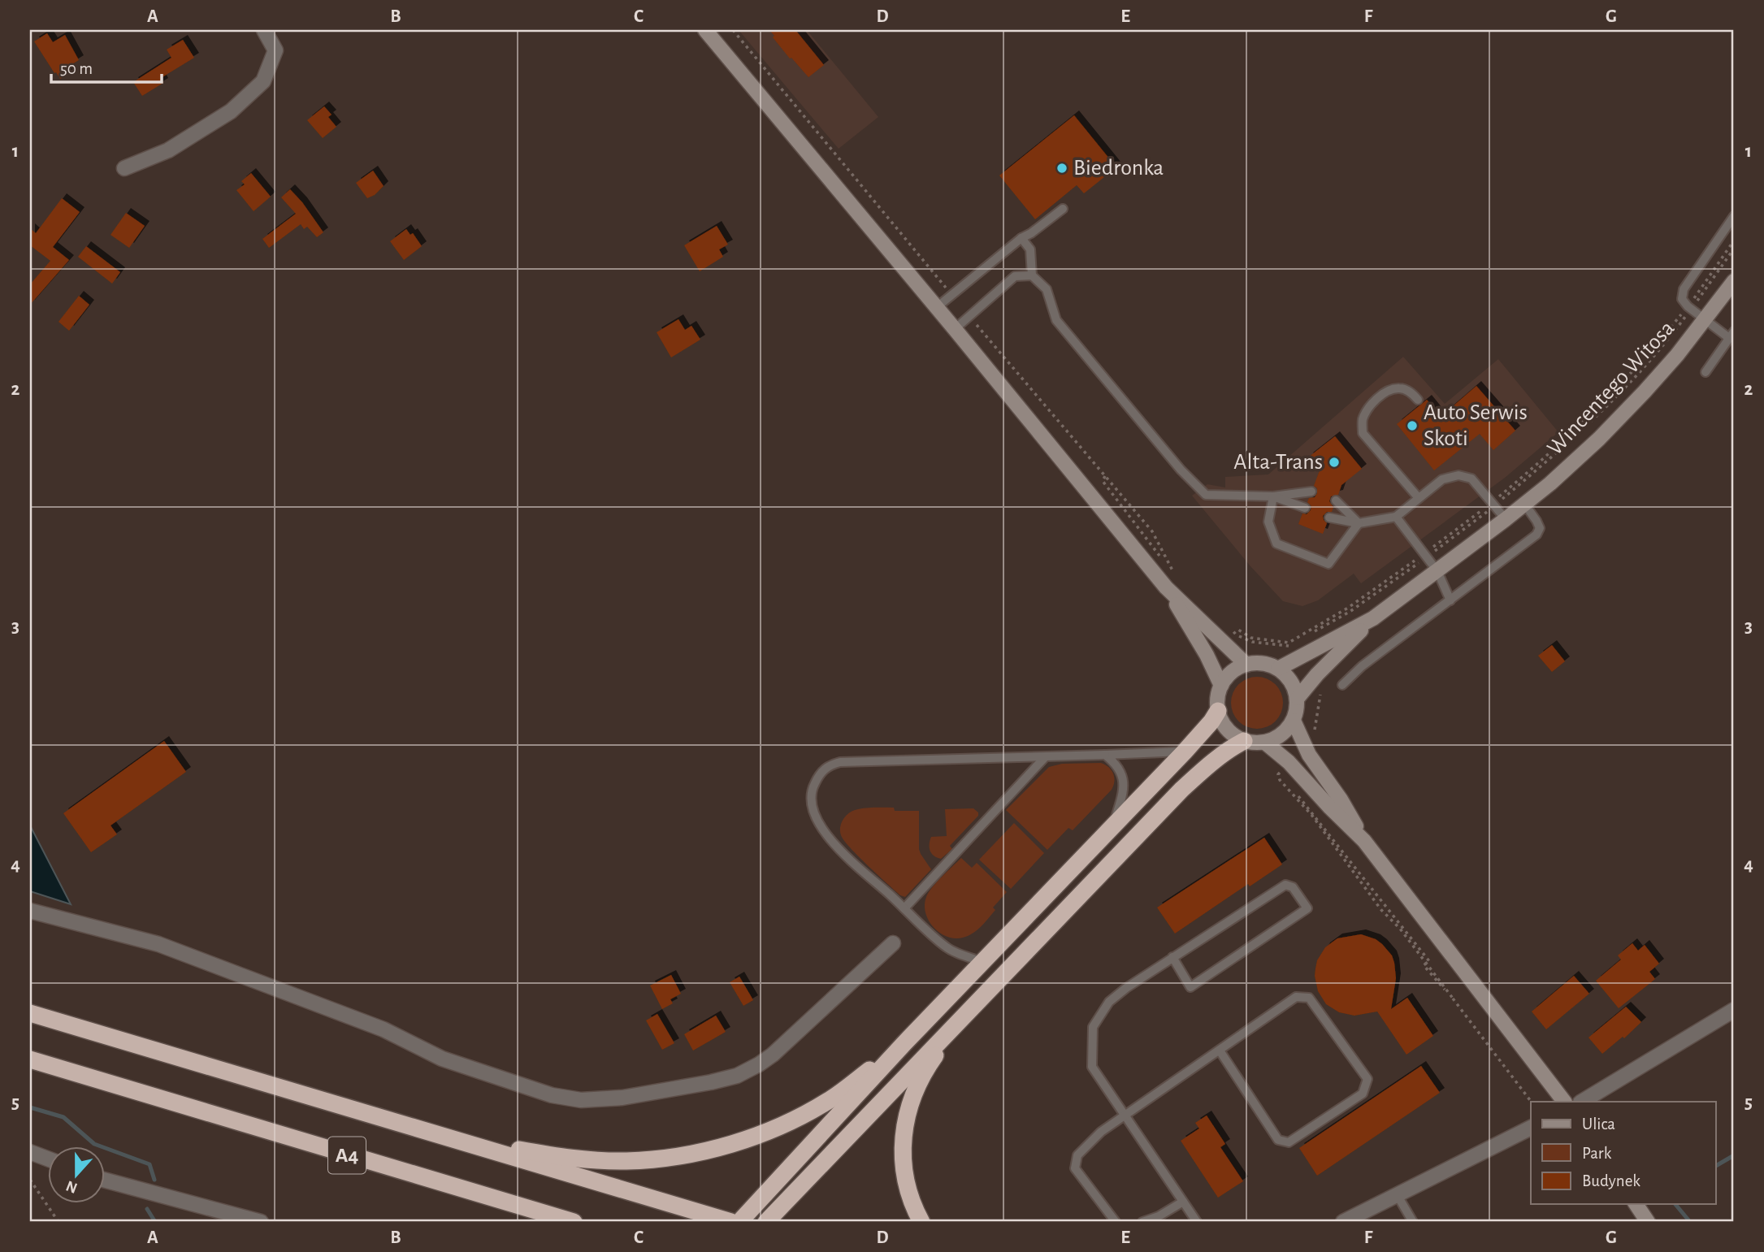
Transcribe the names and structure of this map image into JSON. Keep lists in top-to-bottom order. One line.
{"streets":{"highway":["A4"],"street":["Wincentego Witosa"]},"places":["Biedronka","Auto Serwis Skoti","Alta-Trans"],"legend":["Ulica","Park","Budynek"],"scale_bar":"50 m","north":"bottom","grid":{"columns":["A","B","C","D","E","F","G"],"rows":["1","2","3","4","5"]}}
